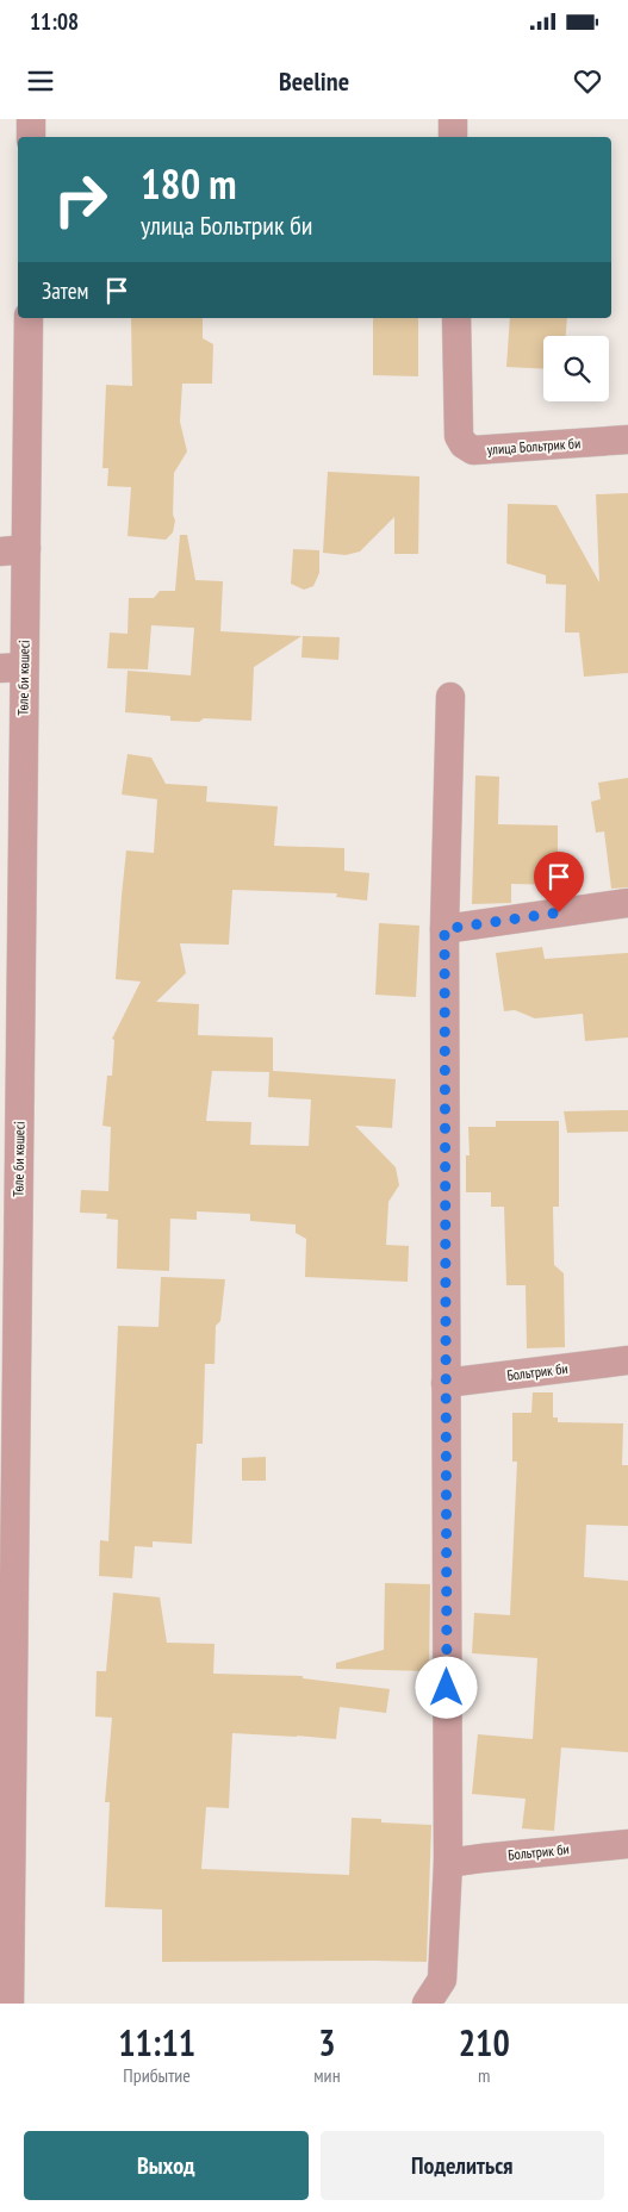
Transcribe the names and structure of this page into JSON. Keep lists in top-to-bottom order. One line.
{"streets":{"street":["улица Больтрик би","Төле би көшесі","Больтрик би"]},"page":{"status":"11:08","header":"Beeline","turn":["180 m","улица Больтрик би"],"then":"Затем","eta":["11:11","Прибытие","3","мин","210","m"],"buttons":["Выход","Поделиться"]}}
